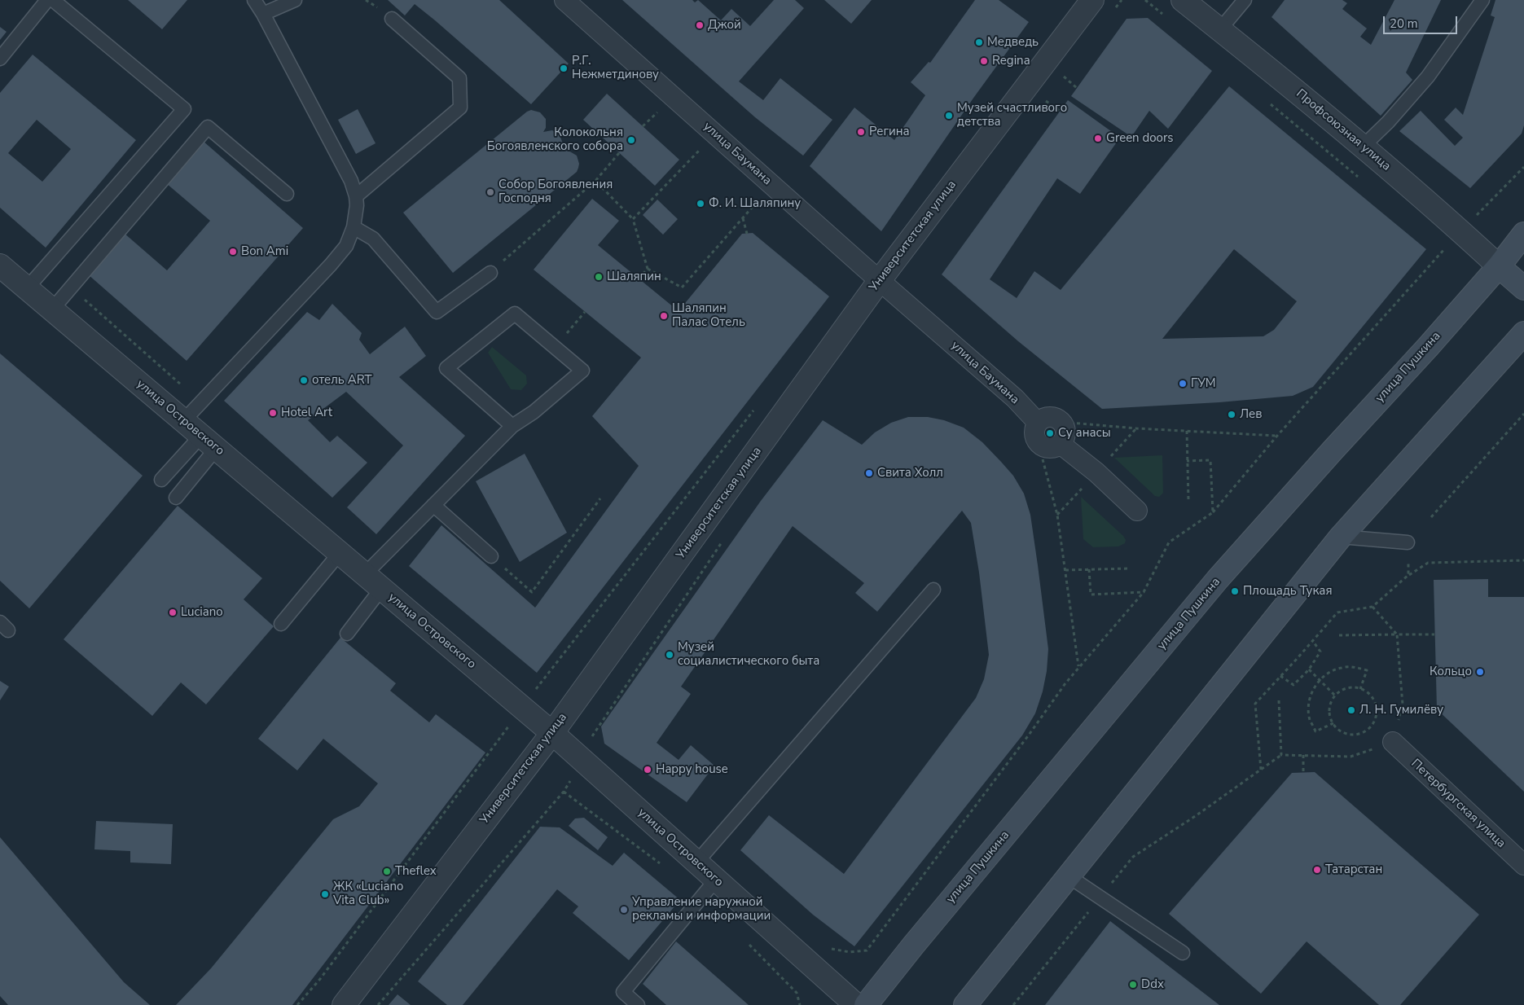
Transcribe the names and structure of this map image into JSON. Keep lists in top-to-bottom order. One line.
{"streets":{"main road":["улица Пушкина"],"street":["Профсоюзная улица","улица Баумана","Университетская улица","улица Островского","Петербургская улица"]},"crossings":[["Профсоюзная улица","улица Пушкина"],["улица Баумана","Университетская улица"],["Университетская улица","улица Островского"]],"places":["Джой","Медведь","Regina","Р.Г. Нежметдинову","Музей счастливого детства","Регина","Green doors","Колокольня Богоявленского собора","Собор Богоявления Господня","Ф. И. Шаляпину","Bon Ami","Шаляпин","Шаляпин Палас Отель","отель ART","ГУМ","Hotel Art","Лев","Су анасы","Свита Холл","Площадь Тукая","Luciano","Музей социалистического быта","Кольцо","Л. Н. Гумилёву","Happy house","Татарстан","Theflex","ЖК «Luciano Vita Club»","Управление наружной рекламы и информации","Ddx"],"scale_bar":"20 m"}
